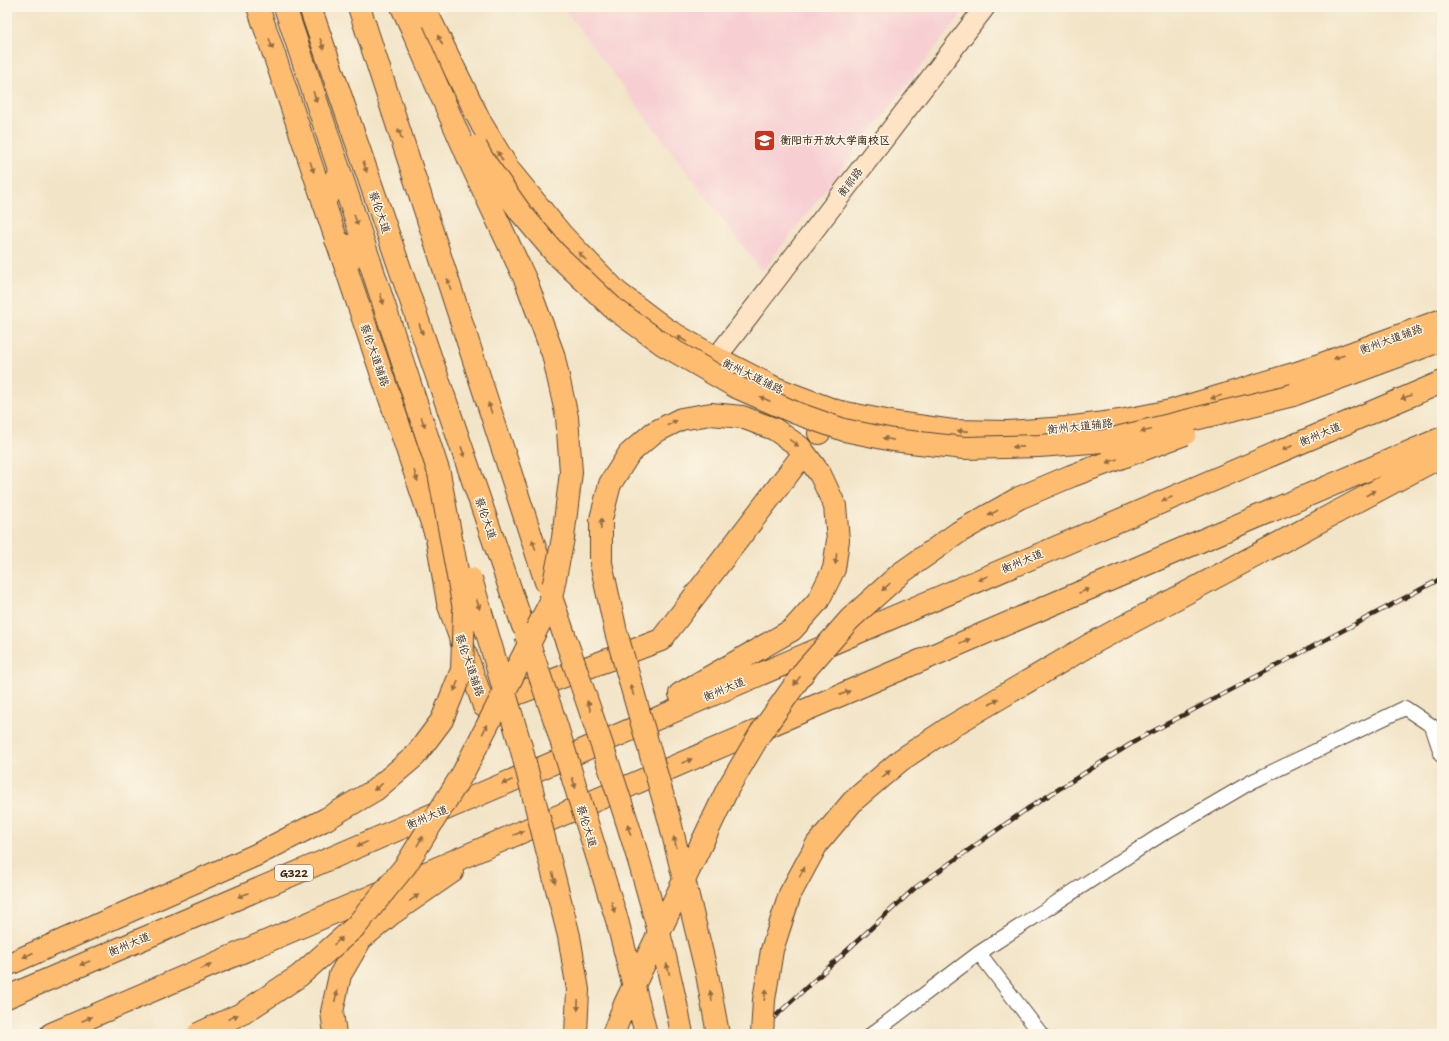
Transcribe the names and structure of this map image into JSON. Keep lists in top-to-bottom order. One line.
{"streets":{"main road":["蔡伦大道","衡州大道辅路","蔡伦大道辅路","衡州大道","G322"],"street":["衡祁路"]},"crossings":[["衡祁路","衡州大道辅路"]],"places":{"school or university":["衡阳市开放大学南校区"]}}
